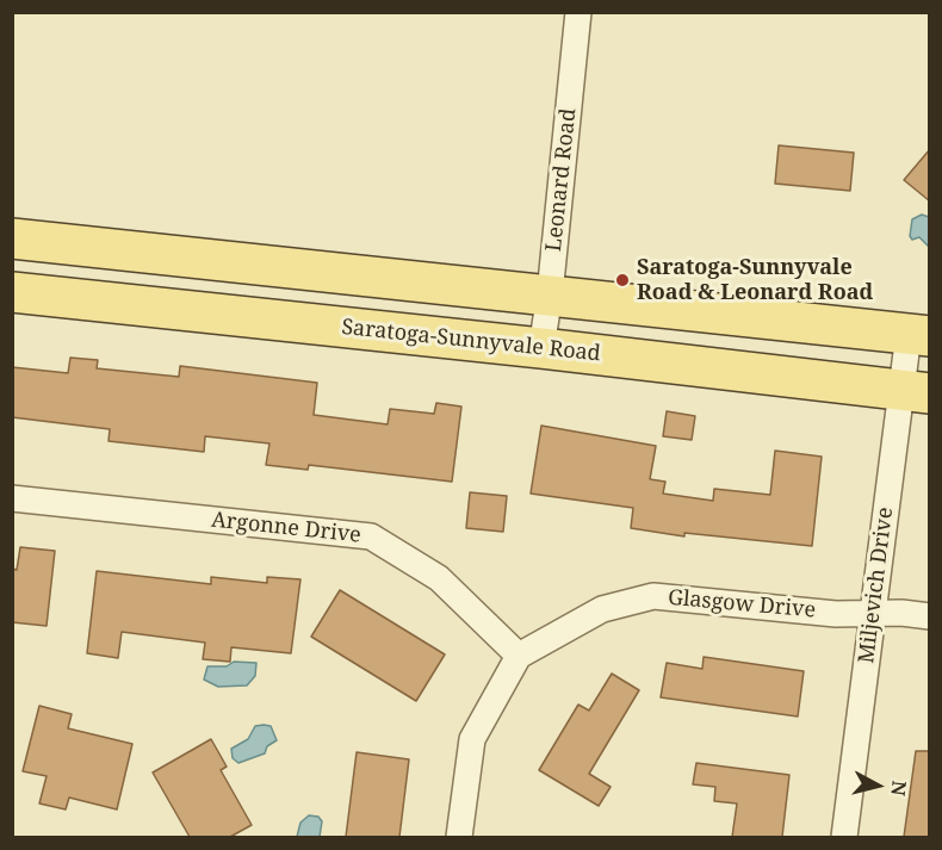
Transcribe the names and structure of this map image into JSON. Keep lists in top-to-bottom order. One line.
{"streets":{"main road":["Saratoga-Sunnyvale Road"],"street":["Leonard Road","Argonne Drive","Miljevich Drive","Glasgow Drive"]},"crossings":[["Leonard Road","Saratoga-Sunnyvale Road"],["Saratoga-Sunnyvale Road","Miljevich Drive"],["Argonne Drive","Glasgow Drive"],["Miljevich Drive","Glasgow Drive"]],"places":["Saratoga-Sunnyvale Road & Leonard Road"],"north":"right"}
